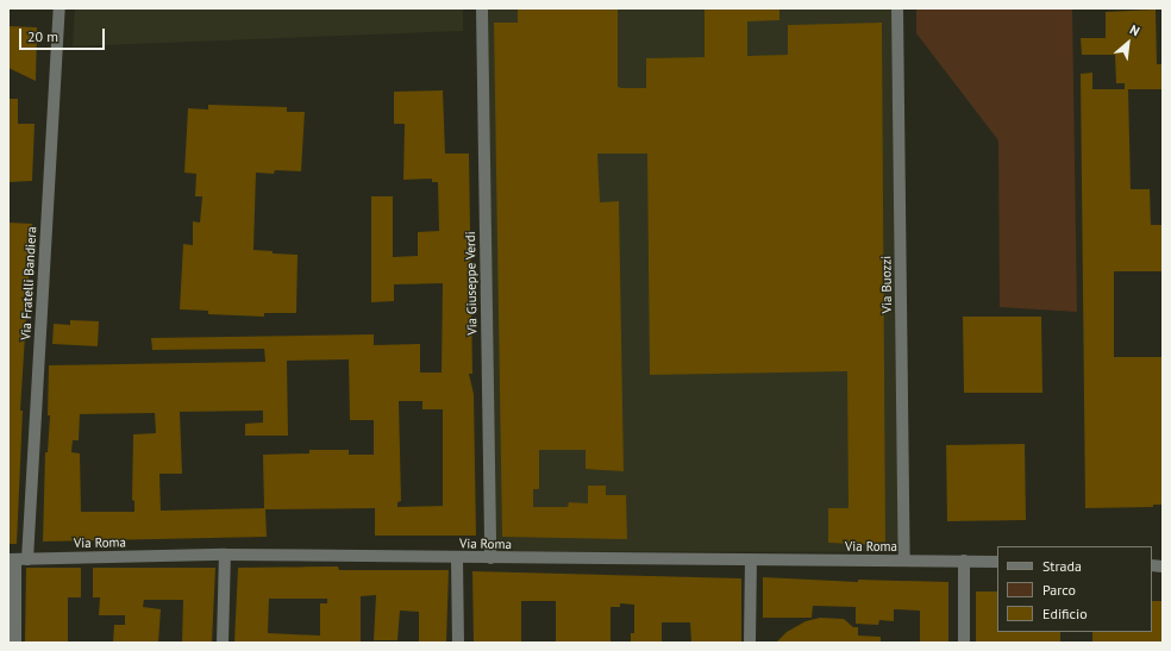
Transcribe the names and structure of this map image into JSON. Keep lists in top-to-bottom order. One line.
{"streets":{"street":["Via Fratelli Bandiera","Via Giuseppe Verdi","Via Buozzi","Via Roma"]},"crossings":[["Via Fratelli Bandiera","Via Roma"],["Via Giuseppe Verdi","Via Roma"],["Via Buozzi","Via Roma"]],"legend":["Strada","Parco","Edificio"],"scale_bar":"20 m","north":"top right"}
